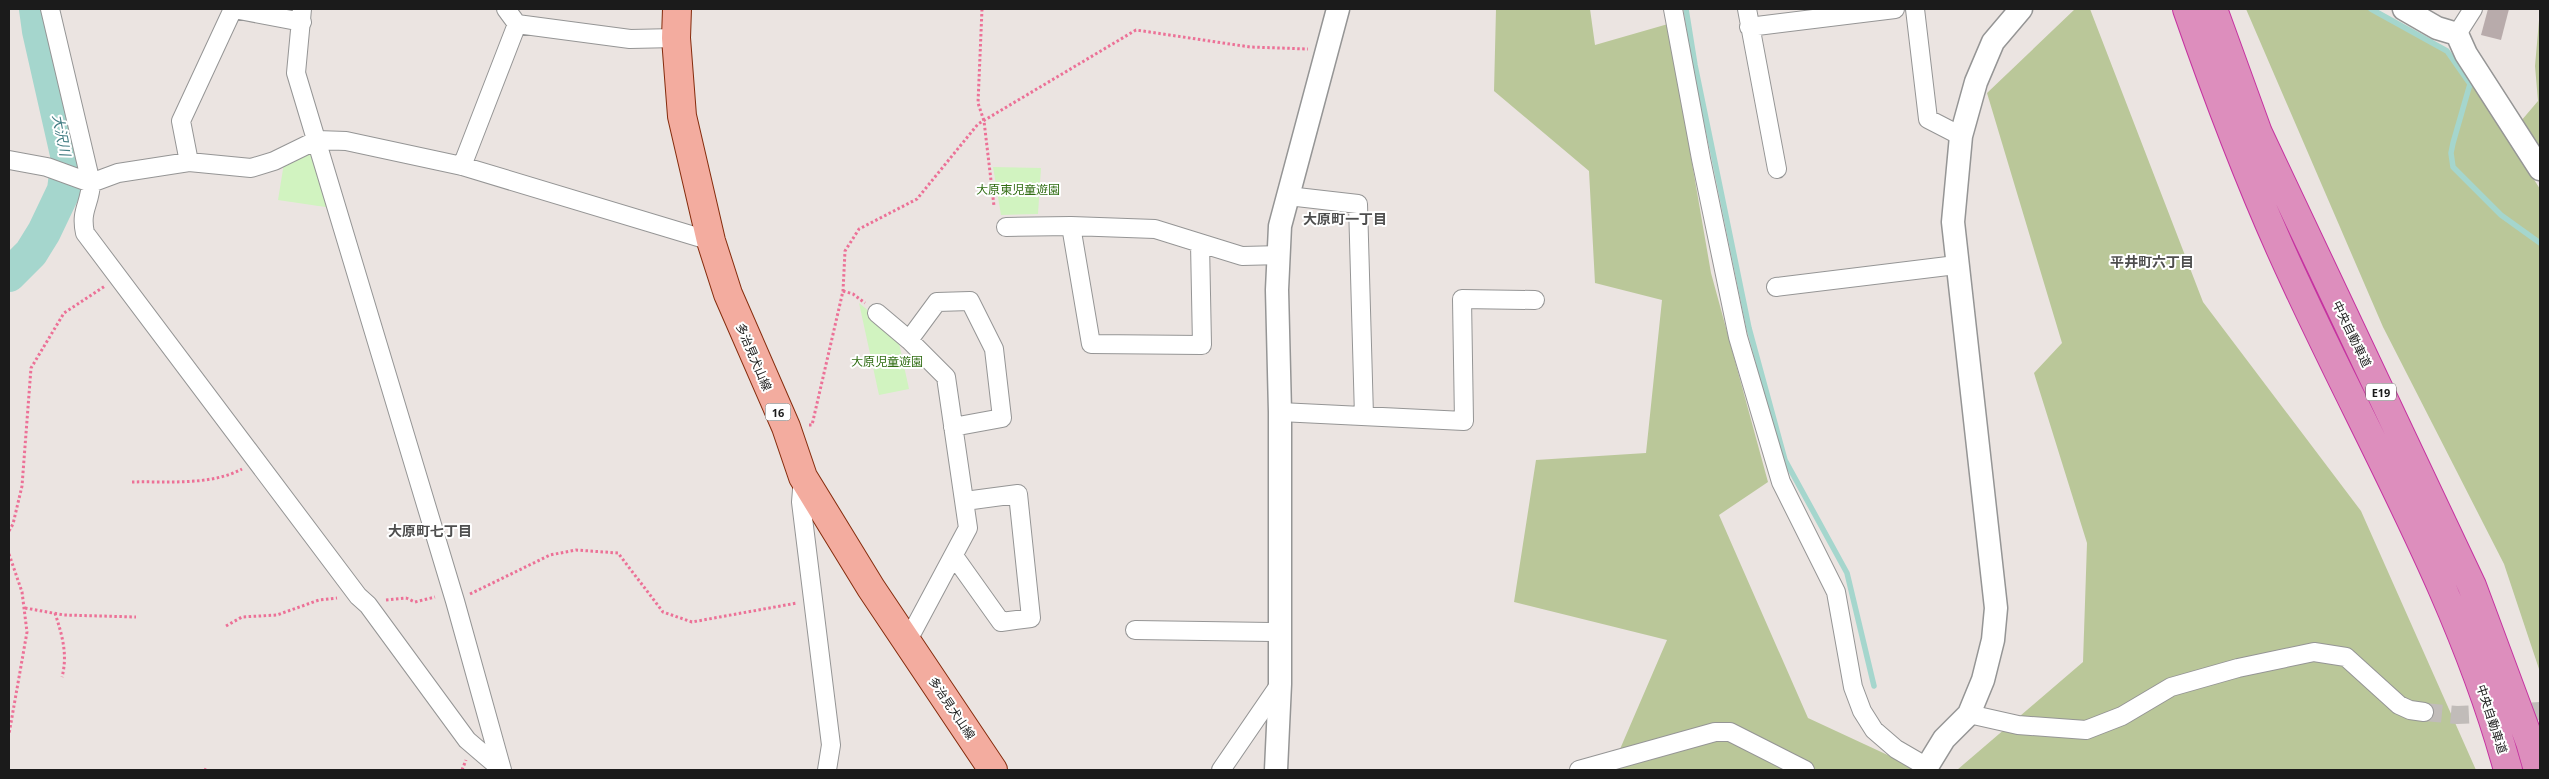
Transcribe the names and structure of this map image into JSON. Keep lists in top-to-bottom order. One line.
{"streets":{"highway":["中央自動車道","E19"],"main road":["多治見犬山線","16"]},"districts":["大原町一丁目","平井町六丁目","大原町七丁目"],"water":["大沢川"],"parks":["大原東児童遊園","大原児童遊園"]}
